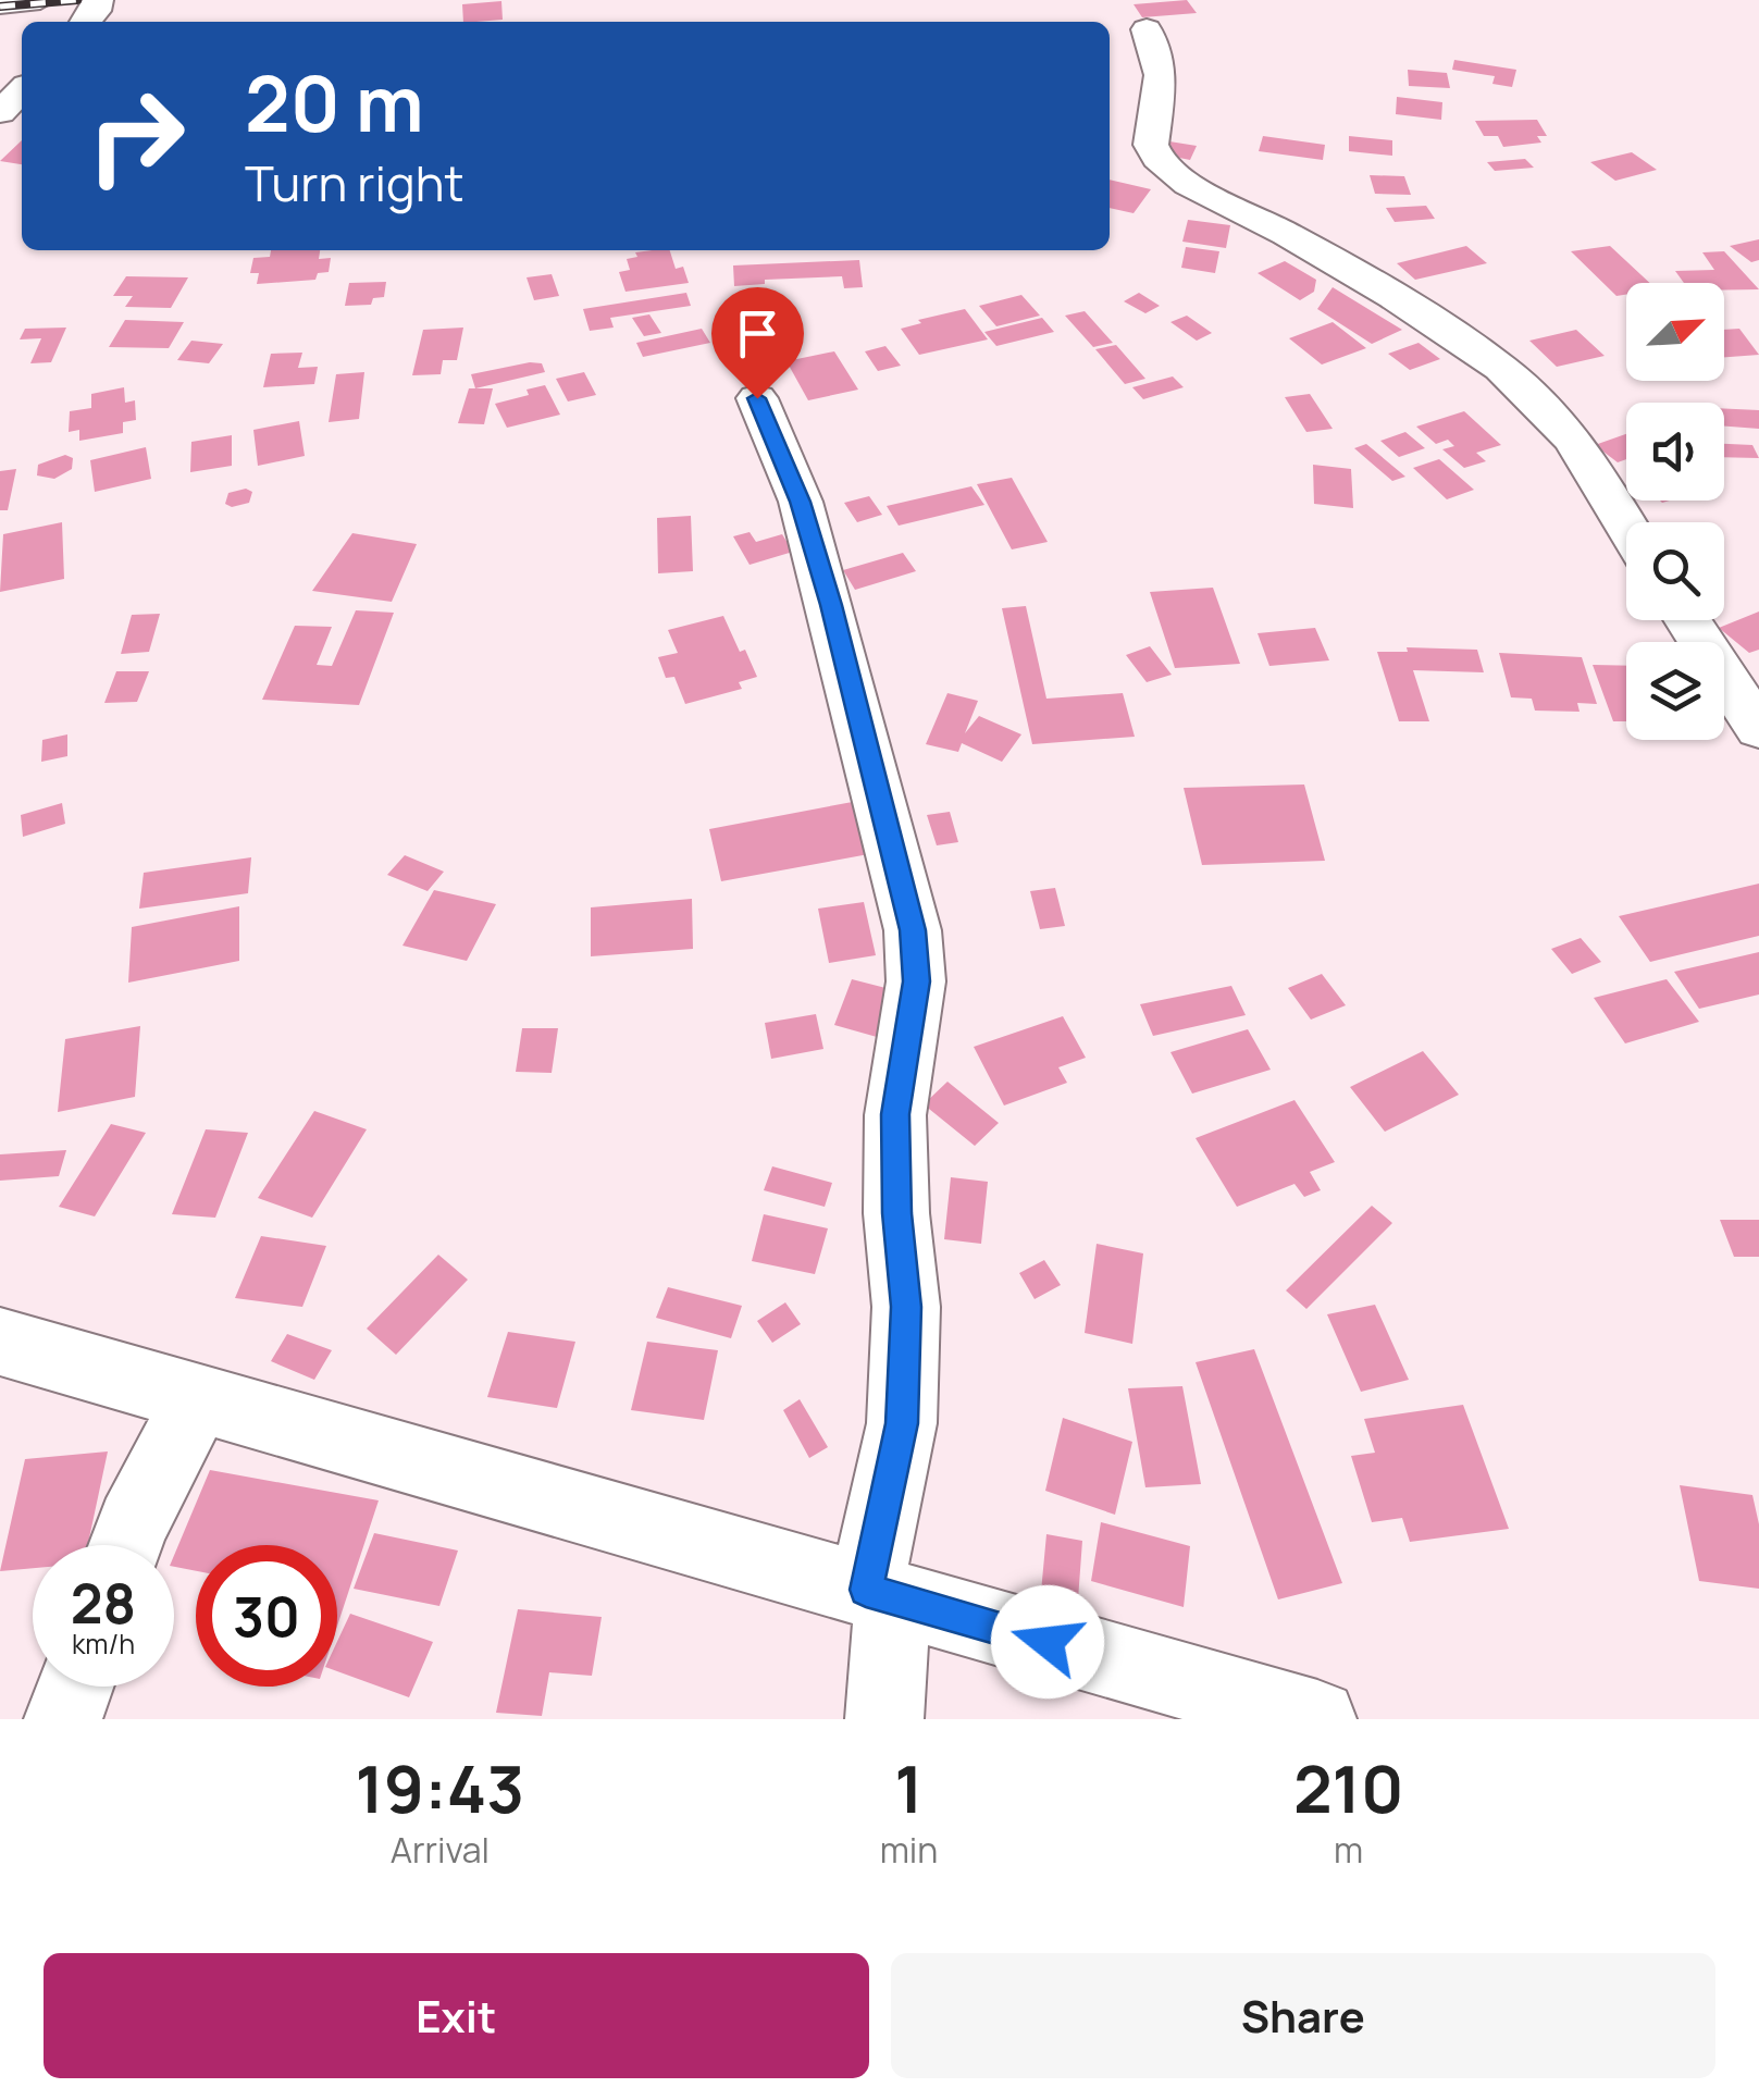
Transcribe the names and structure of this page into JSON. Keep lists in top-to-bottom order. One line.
{"north":"top right","page":{"turn":["20 m","Turn right"],"speed":"28 km/h","limit":"30","eta":["19:43","Arrival","1","min","210","m"],"buttons":["Exit","Share"]}}
